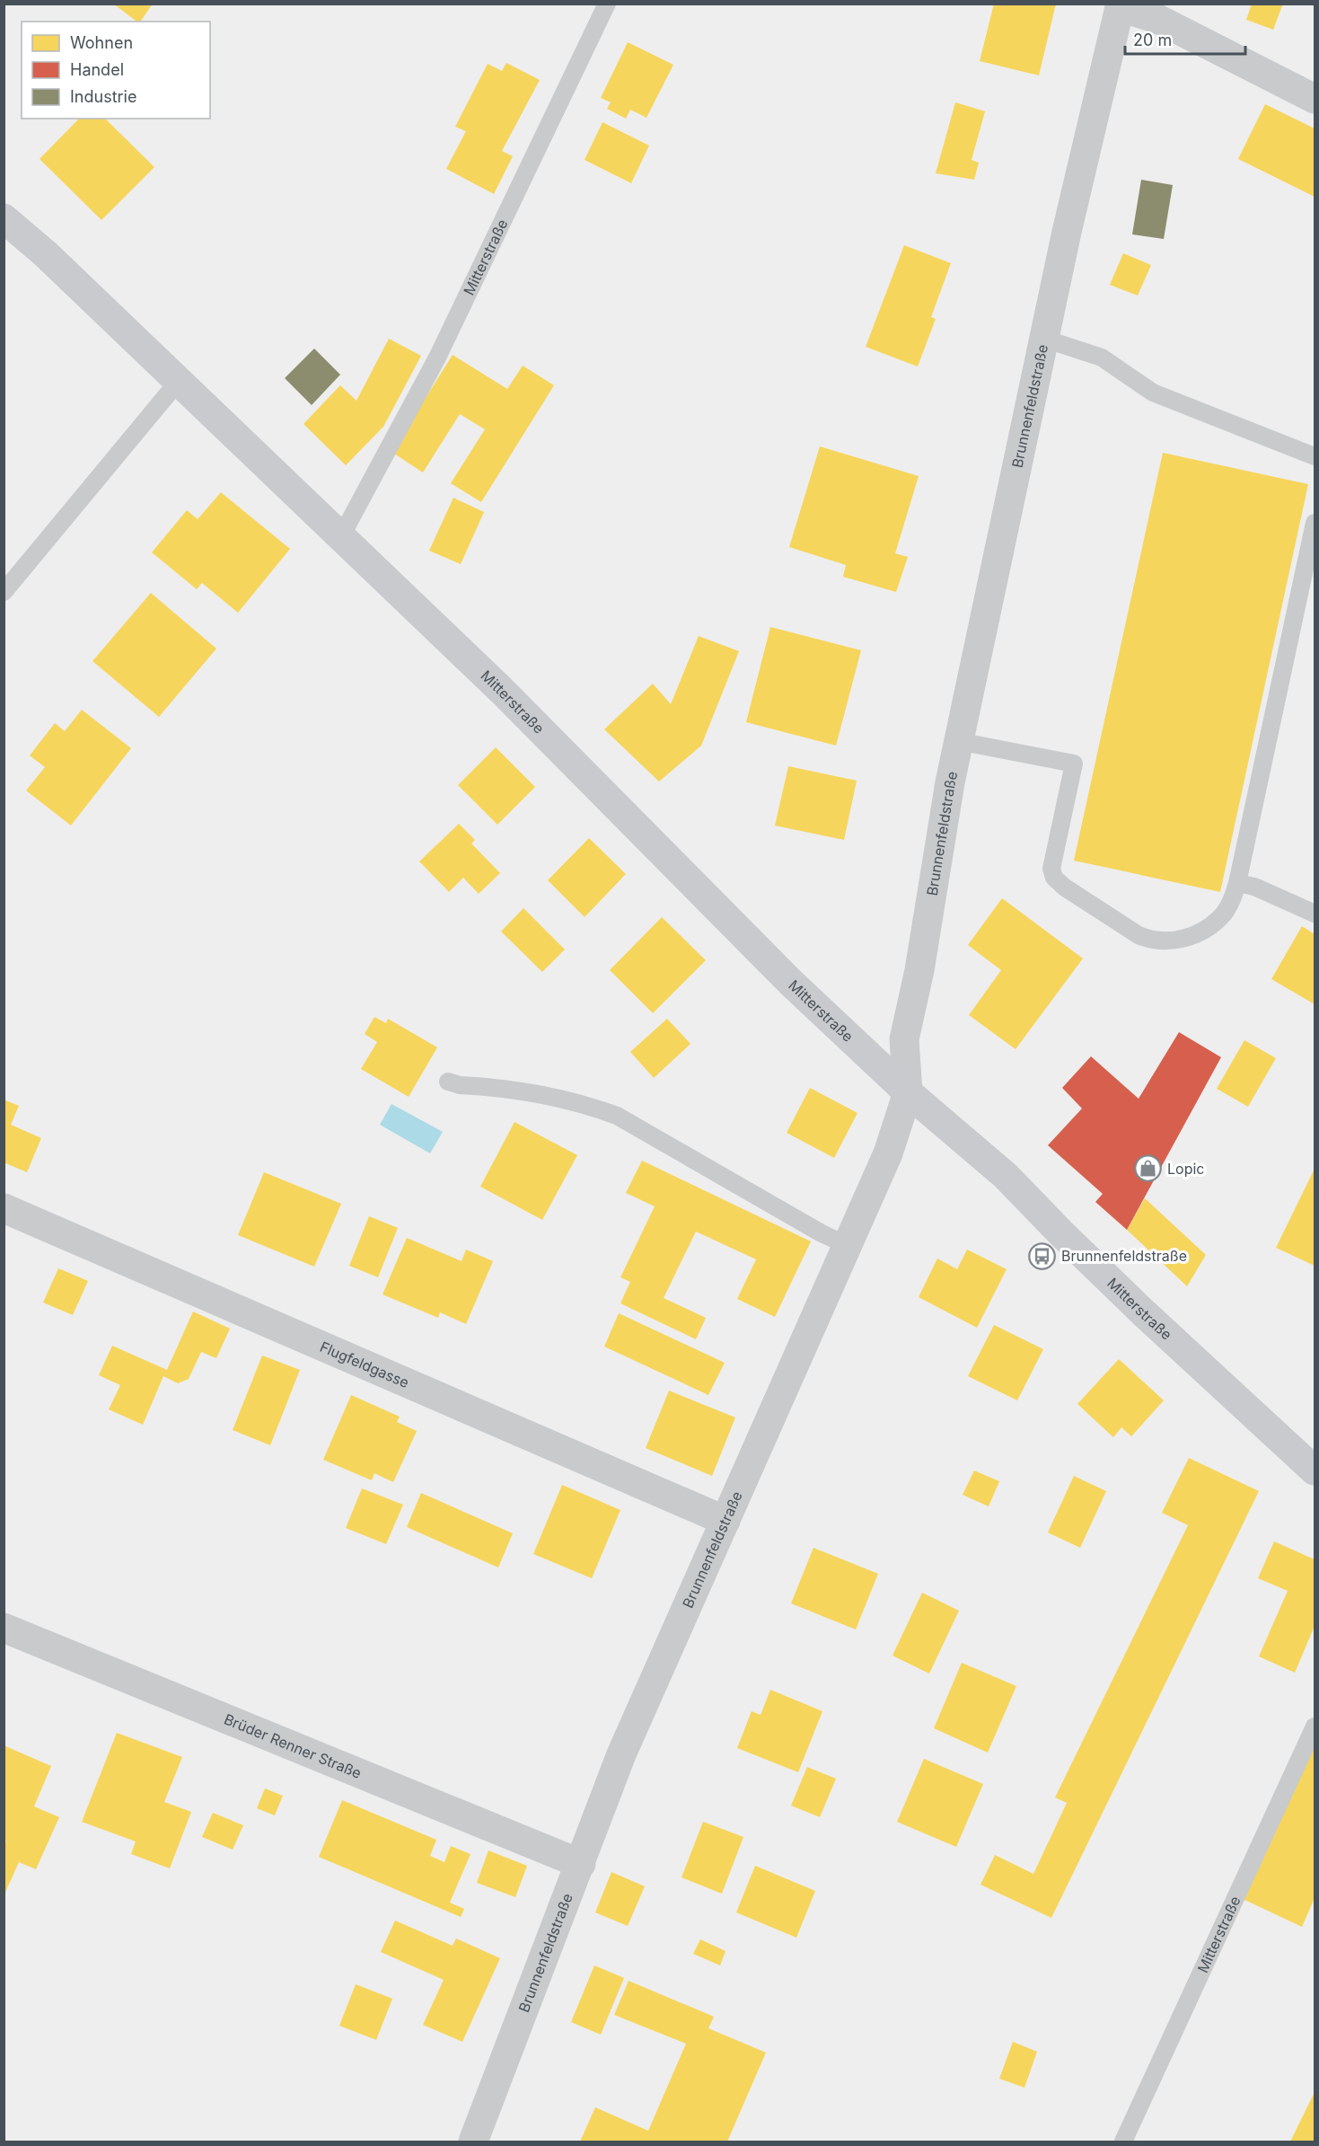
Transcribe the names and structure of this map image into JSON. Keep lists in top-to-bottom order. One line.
{"streets":{"main road":["Mitterstraße"],"street":["Brunnenfeldstraße","Flugfeldgasse","Brüder Renner Straße"]},"crossings":[["Mitterstraße","Brunnenfeldstraße"],["Brunnenfeldstraße","Flugfeldgasse"],["Brunnenfeldstraße","Brüder Renner Straße"]],"places":{"shop":["Lopic"],"bus stop":["Brunnenfeldstraße"]},"legend":["Wohnen","Handel","Industrie"],"scale_bar":"20 m"}
